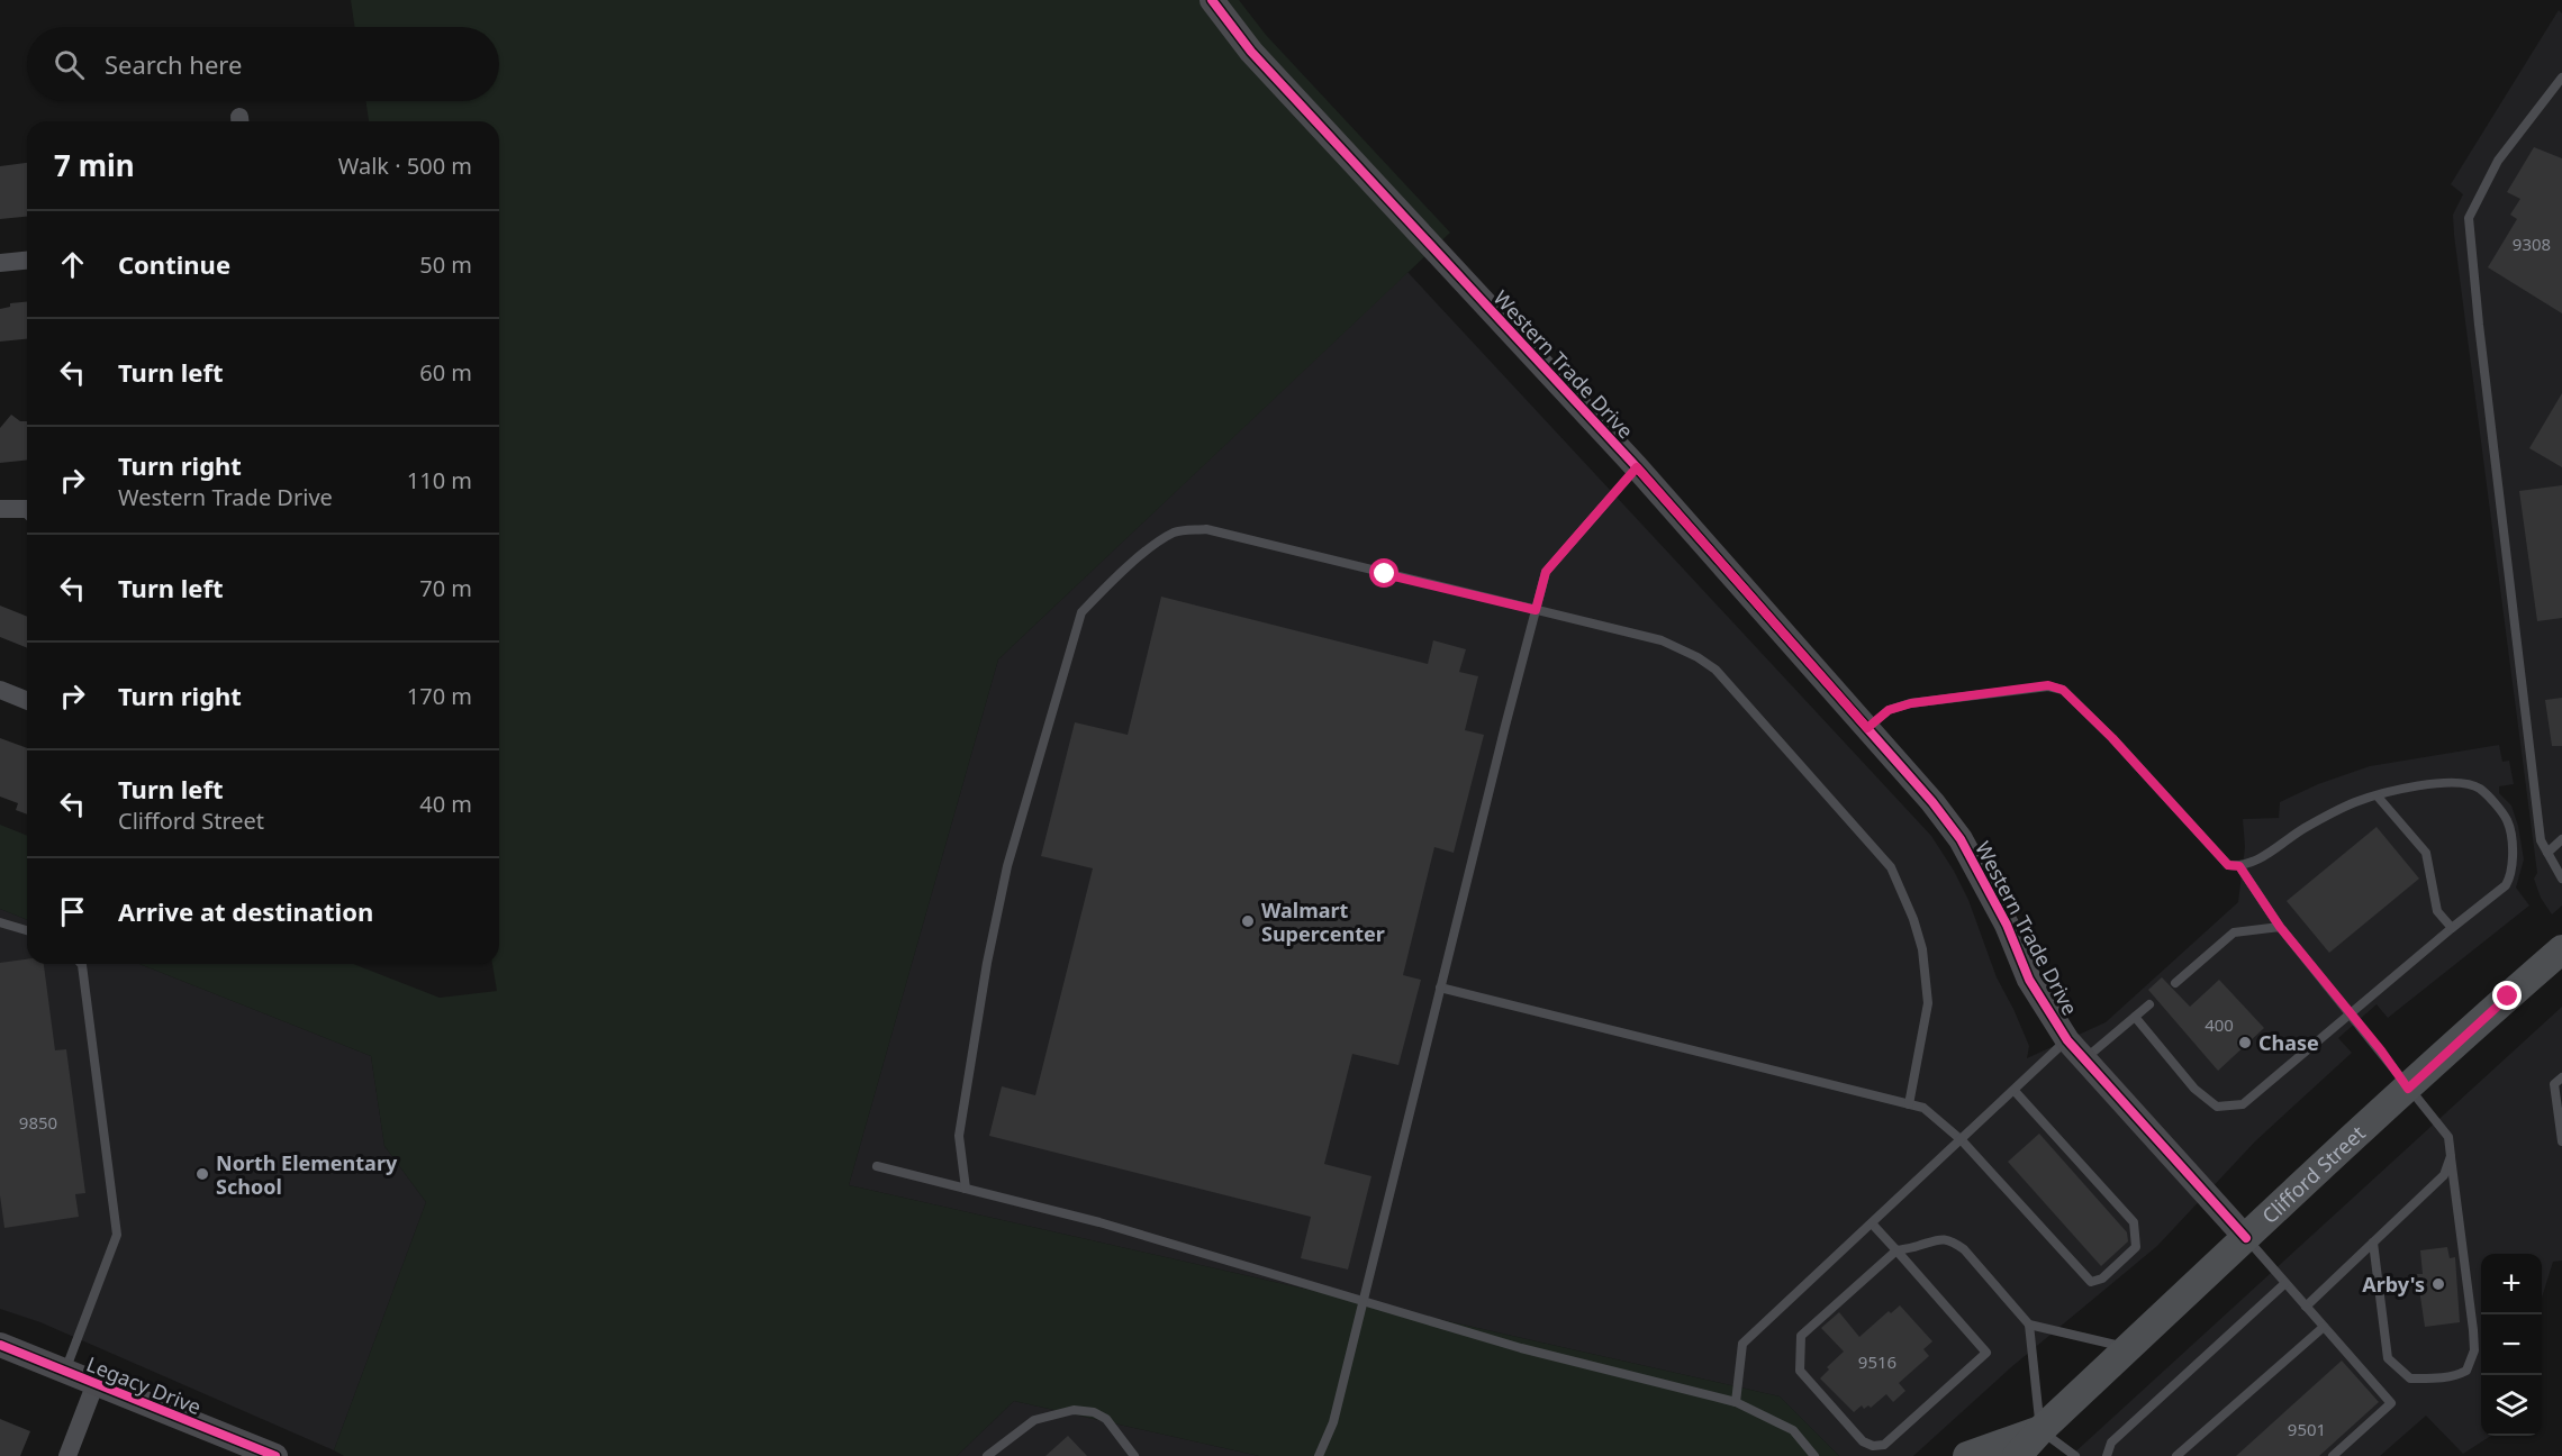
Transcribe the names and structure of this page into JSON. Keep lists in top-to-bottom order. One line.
{"streets":{"main road":["Clifford Street"],"street":["Western Trade Drive","Legacy Drive"]},"crossings":[["Western Trade Drive","Clifford Street"]],"places":["Walmart Supercenter","Chase","North Elementary School","Arby's"],"house_numbers":["9308","400","9850","9516","9501"],"page":{"search":"Search here","heading":["7 min","Walk · 500 m"],"list":[["Continue","50 m"],["Turn left","60 m"],["Turn right","Western Trade Drive","110 m"],["Turn left","70 m"],["Turn right","170 m"],["Turn left","Clifford Street","40 m"],"Arrive at destination"],"map_buttons":["+","−"]}}
